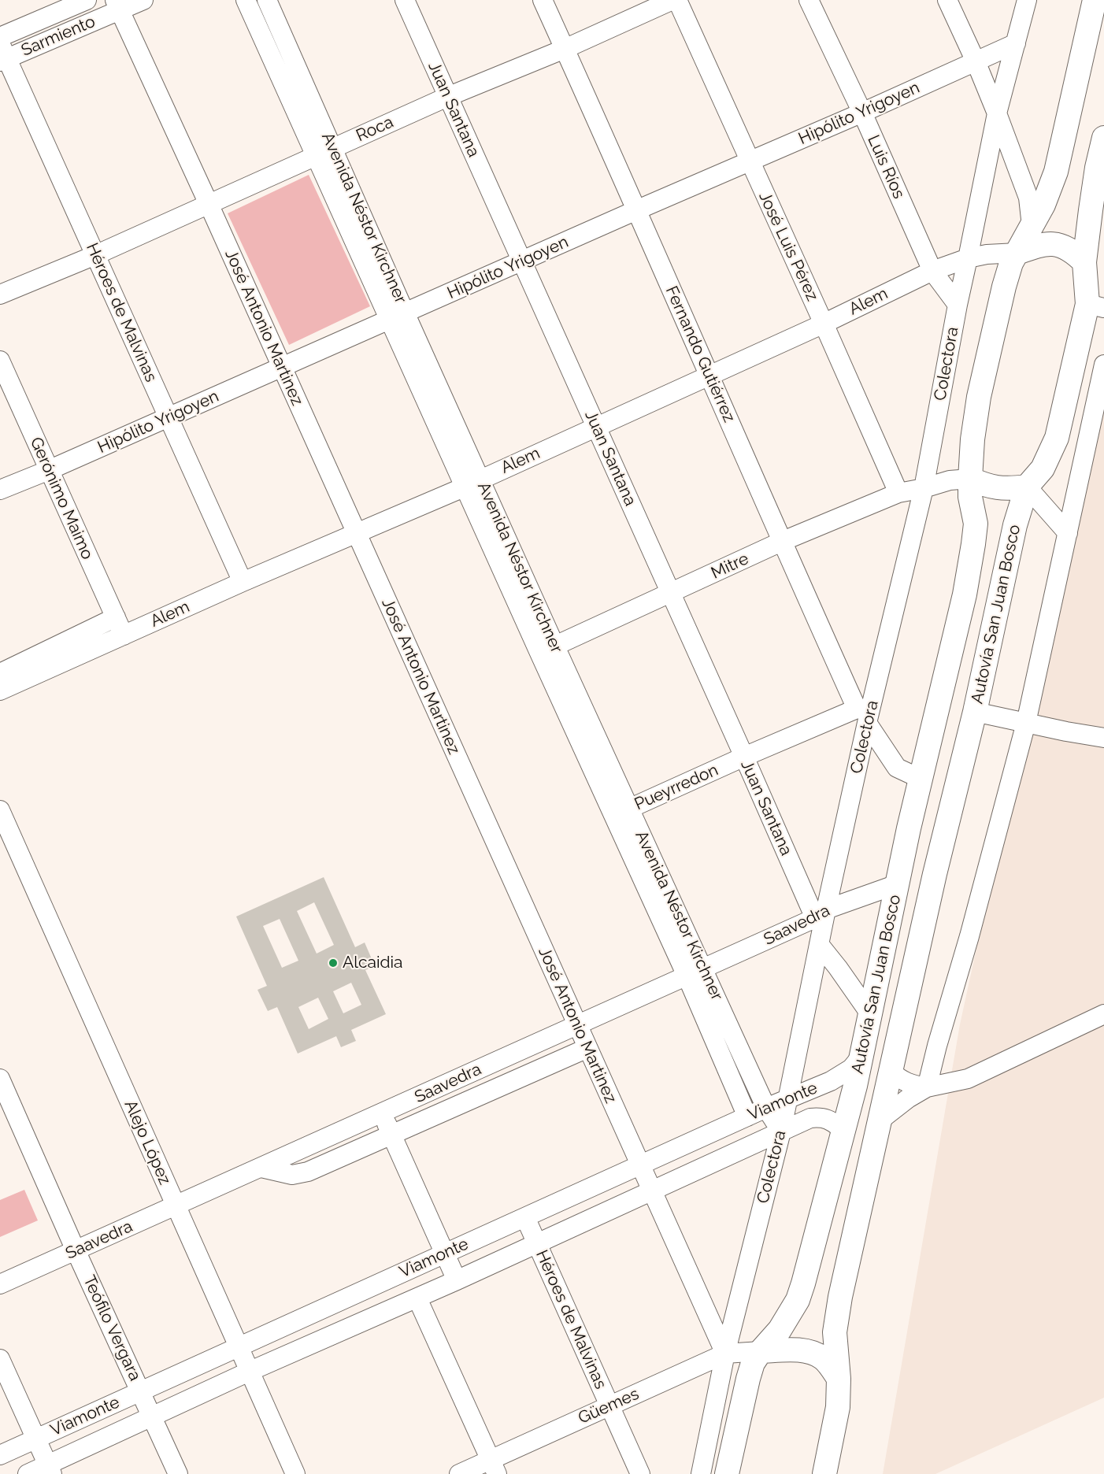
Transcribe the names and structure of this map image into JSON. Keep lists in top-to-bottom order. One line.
{"streets":{"main road":["Autovía San Juan Bosco"],"street":["Sarmiento","Juan Santana","Hipólito Yrigoyen","Roca","Luis Ríos","Avenida Néstor Kirchner","José Luis Pérez","Alem","Héroes de Malvinas","José Antonio Martinez","Fernando Gutiérrez","Colectora","Gerónimo Maimo","Mitre","Pueyrredon","Saavedra","Viamonte","Alejo López","Teófilo Vergara","Güemes"]},"crossings":[["Sarmiento","Héroes de Malvinas"],["Sarmiento","José Antonio Martinez"],["Juan Santana","Hipólito Yrigoyen"],["Juan Santana","Roca"],["Juan Santana","Alem"],["Juan Santana","Colectora"],["Juan Santana","Mitre"],["Juan Santana","Pueyrredon"],["Juan Santana","Saavedra"],["Hipólito Yrigoyen","Luis Ríos"],["Hipólito Yrigoyen","Avenida Néstor Kirchner"],["Hipólito Yrigoyen","José Luis Pérez"],["Hipólito Yrigoyen","Héroes de Malvinas"],["Hipólito Yrigoyen","José Antonio Martinez"],["Hipólito Yrigoyen","Fernando Gutiérrez"],["Hipólito Yrigoyen","Colectora"],["Hipólito Yrigoyen","Gerónimo Maimo"],["Roca","Avenida Néstor Kirchner"],["Roca","Héroes de Malvinas"],["Roca","José Antonio Martinez"],["Roca","Fernando Gutiérrez"],["Luis Ríos","Alem"],["Luis Ríos","Colectora"],["Avenida Néstor Kirchner","Alem"],["Avenida Néstor Kirchner","Colectora"],["Avenida Néstor Kirchner","Mitre"],["Avenida Néstor Kirchner","Pueyrredon"],["Avenida Néstor Kirchner","Saavedra"],["Avenida Néstor Kirchner","Viamonte"],["José Luis Pérez","Alem"],["José Luis Pérez","Mitre"],["Alem","Héroes de Malvinas"],["Alem","José Antonio Martinez"],["Alem","Fernando Gutiérrez"],["Alem","Colectora"],["Alem","Gerónimo Maimo"],["Alem","Autovía San Juan Bosco"],["Héroes de Malvinas","Viamonte"],["Héroes de Malvinas","Güemes"],["José Antonio Martinez","Colectora"],["José Antonio Martinez","Saavedra"],["José Antonio Martinez","Viamonte"],["José Antonio Martinez","Güemes"],["Fernando Gutiérrez","Colectora"],["Fernando Gutiérrez","Mitre"],["Fernando Gutiérrez","Autovía San Juan Bosco"],["Fernando Gutiérrez","Pueyrredon"],["Colectora","Mitre"],["Colectora","Pueyrredon"],["Colectora","Saavedra"],["Colectora","Viamonte"],["Colectora","Güemes"],["Mitre","Autovía San Juan Bosco"],["Autovía San Juan Bosco","Saavedra"],["Autovía San Juan Bosco","Viamonte"],["Autovía San Juan Bosco","Güemes"],["Saavedra","Alejo López"],["Saavedra","Teófilo Vergara"],["Viamonte","Alejo López"],["Viamonte","Teófilo Vergara"]],"places":["Alcaidia"]}
